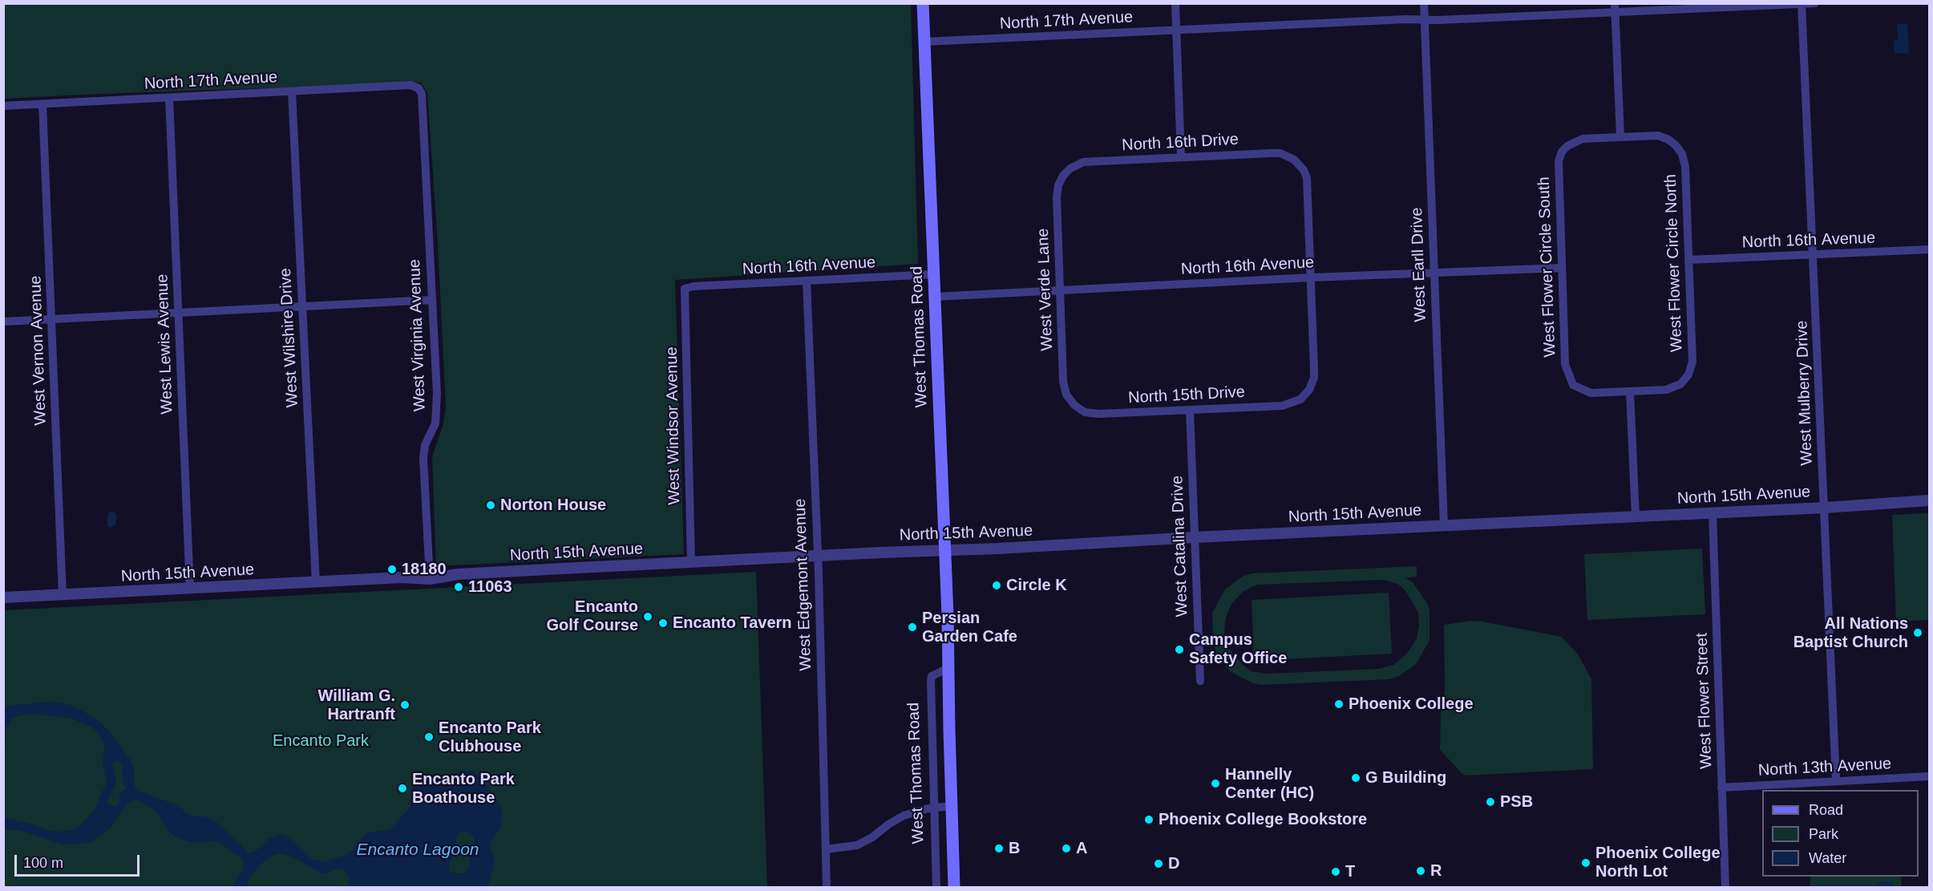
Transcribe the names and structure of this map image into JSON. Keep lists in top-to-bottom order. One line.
{"streets":{"main road":["West Thomas Road"],"street":["North 17th Avenue","North 16th Drive","North 16th Avenue","West Flower Circle North","West Earll Drive","West Flower Circle South","West Verde Lane","West Virginia Avenue","West Wilshire Drive","West Lewis Avenue","West Vernon Avenue","West Mulberry Drive","North 15th Drive","West Windsor Avenue","North 15th Avenue","West Catalina Drive","West Edgemont Avenue","West Flower Street","North 13th Avenue"]},"crossings":[["North 17th Avenue","West Earll Drive"],["North 17th Avenue","West Virginia Avenue"],["North 17th Avenue","West Thomas Road"],["North 17th Avenue","West Wilshire Drive"],["North 17th Avenue","West Lewis Avenue"],["North 17th Avenue","West Vernon Avenue"],["North 17th Avenue","West Mulberry Drive"],["North 16th Drive","North 16th Avenue"],["North 16th Drive","West Verde Lane"],["North 16th Drive","North 15th Drive"],["North 16th Avenue","West Flower Circle North"],["North 16th Avenue","West Earll Drive"],["North 16th Avenue","West Flower Circle South"],["North 16th Avenue","West Verde Lane"],["North 16th Avenue","West Thomas Road"],["North 16th Avenue","West Mulberry Drive"],["North 16th Avenue","North 15th Drive"],["North 16th Avenue","West Windsor Avenue"],["North 16th Avenue","West Edgemont Avenue"],["West Flower Circle North","West Flower Circle South"],["West Earll Drive","North 15th Avenue"],["West Verde Lane","North 15th Drive"],["West Virginia Avenue","North 15th Avenue"],["West Thomas Road","North 15th Avenue"],["West Wilshire Drive","North 15th Avenue"],["West Lewis Avenue","North 15th Avenue"],["West Vernon Avenue","North 15th Avenue"],["West Mulberry Drive","North 15th Avenue"],["West Mulberry Drive","North 13th Avenue"],["North 15th Drive","West Catalina Drive"],["West Windsor Avenue","North 15th Avenue"],["North 15th Avenue","West Catalina Drive"],["North 15th Avenue","West Edgemont Avenue"],["North 15th Avenue","West Flower Street"],["West Flower Street","North 13th Avenue"]],"water":["Encanto Lagoon"],"parks":["Encanto Park"],"places":["Norton House","18180","Circle K","11063","Encanto Golf Course","Encanto Tavern","Persian Garden Cafe","All Nations Baptist Church","Campus Safety Office","Phoenix College","William G. Hartranft","Encanto Park Clubhouse","G Building","Hannelly Center (HC)","Encanto Park Boathouse","PSB","Phoenix College Bookstore","B","A","Phoenix College North Lot","D","R","T"],"legend":["Road","Park","Water"],"scale_bar":"100 m"}
